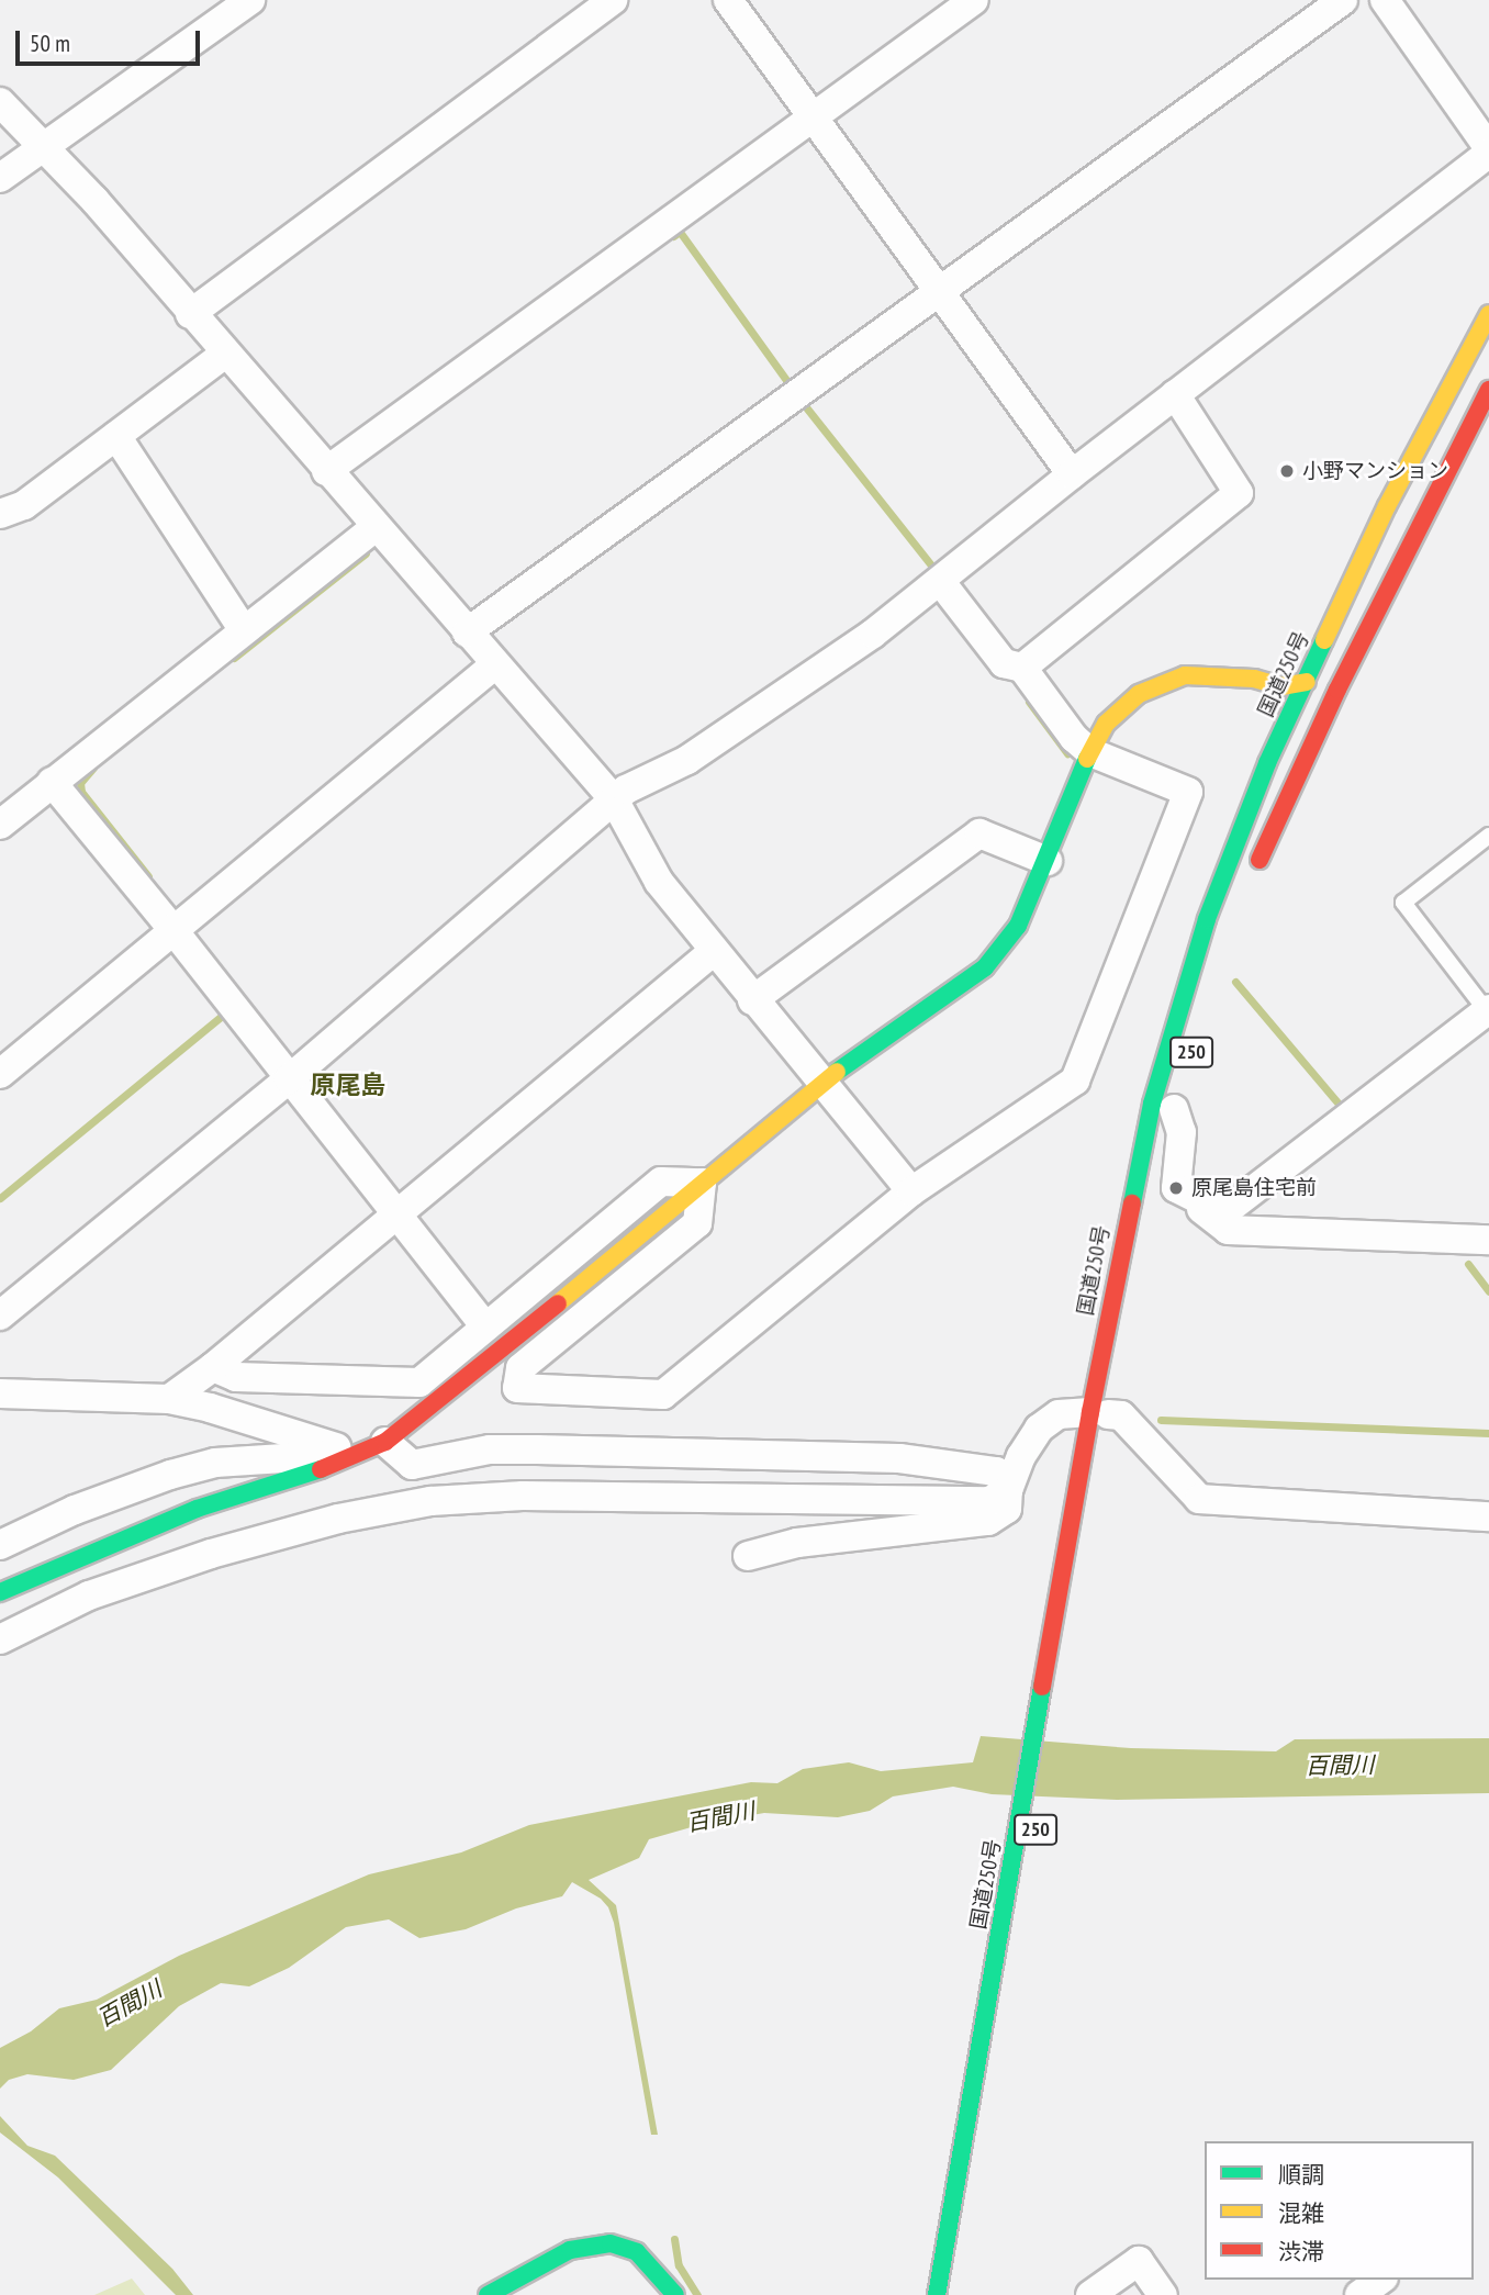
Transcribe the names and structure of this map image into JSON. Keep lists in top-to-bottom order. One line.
{"streets":{"main road":["国道250号","250"]},"districts":["原尾島"],"water":["百間川"],"places":["小野マンション","原尾島住宅前"],"legend":["順調","混雑","渋滞"],"scale_bar":"50 m"}
